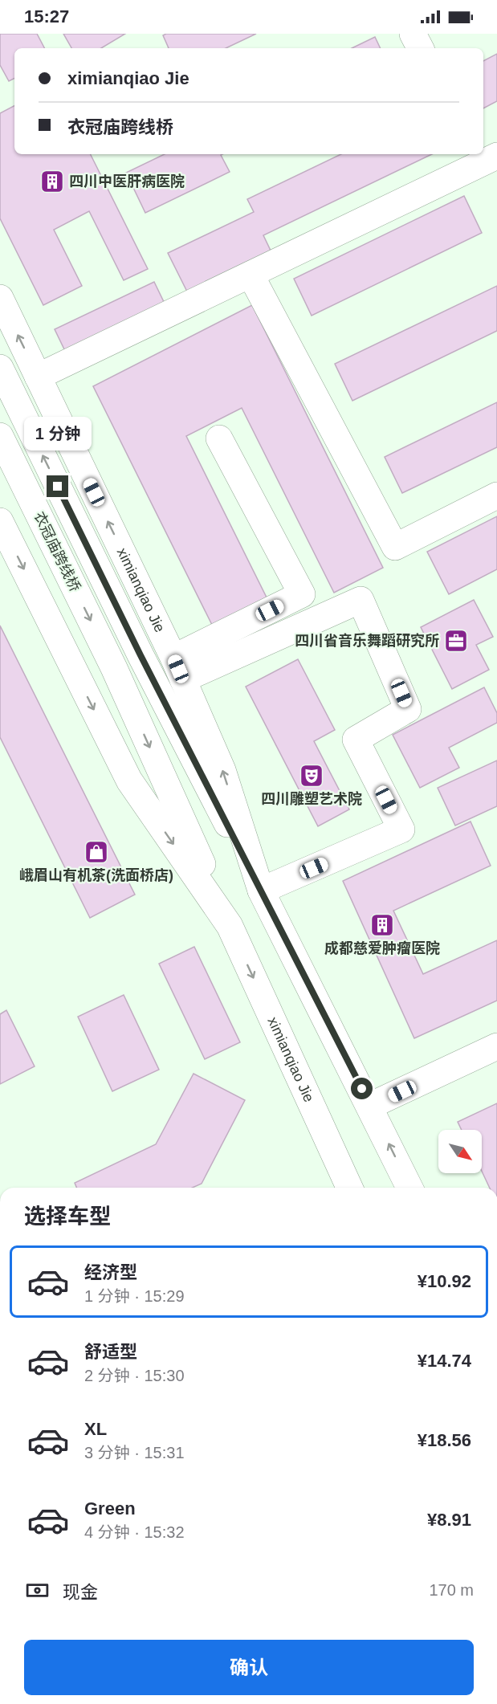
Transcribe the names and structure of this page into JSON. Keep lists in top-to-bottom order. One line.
{"streets":{"main road":["衣冠庙跨线桥","ximianqiao Jie"]},"crossings":[["衣冠庙跨线桥","ximianqiao Jie"]],"places":{"building":["四川中医肝病医院","成都慈爱肿瘤医院"],"office":["四川省音乐舞蹈研究所"],"theatre":["四川雕塑艺术院"],"shop":["峨眉山有机茶(洗面桥店)"]},"north":"bottom right","page":{"status":"15:27","banner":["ximianqiao Jie","衣冠庙跨线桥"],"bubble":"1 分钟","heading":"选择车型","list":[{"name":"经济型","note":"1 分钟 · 15:29","value":"¥10.92"},{"name":"舒适型","note":"2 分钟 · 15:30","value":"¥14.74"},{"name":"XL","note":"3 分钟 · 15:31","value":"¥18.56"},{"name":"Green","note":"4 分钟 · 15:32","value":"¥8.91"}],"pay":["现金","170 m"],"buttons":"确认"}}
